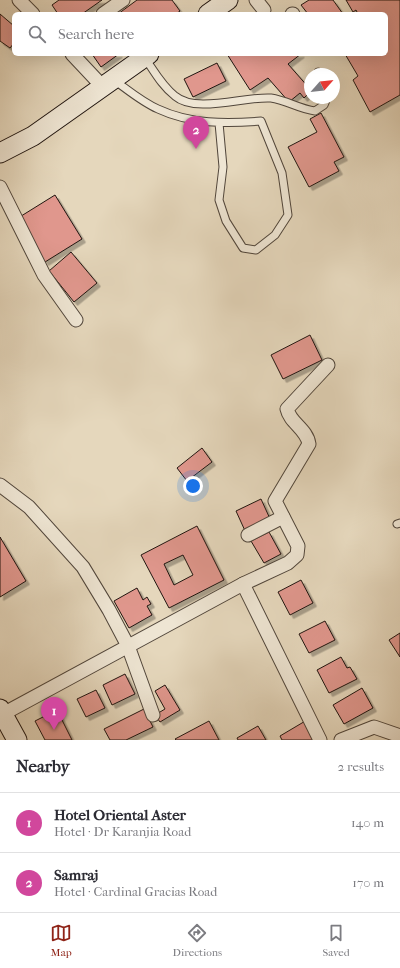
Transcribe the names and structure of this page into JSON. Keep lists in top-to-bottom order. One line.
{"north":"top right","page":{"search":"Search here","pins":["2","1"],"heading":["Nearby","2 results"],"list":[{"mark":"1","name":"Hotel Oriental Aster","note":"Hotel · Dr Karanjia Road","value":"140 m"},{"mark":"2","name":"Samraj","note":"Hotel · Cardinal Gracias Road","value":"170 m"}],"nav":["Map","Directions","Saved"]}}
